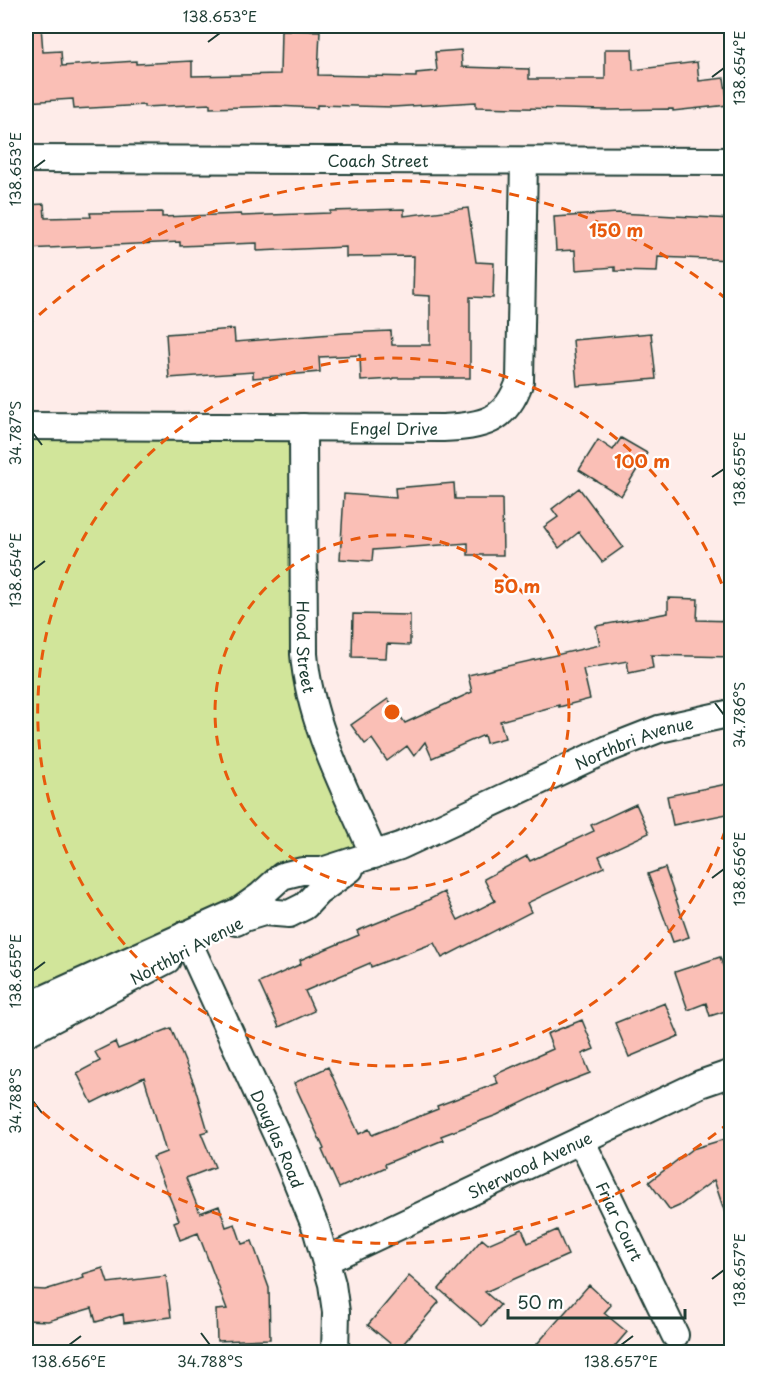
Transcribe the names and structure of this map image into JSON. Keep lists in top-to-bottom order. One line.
{"streets":{"street":["Coach Street","Engel Drive","Hood Street","Northbri Avenue","Douglas Road","Sherwood Avenue","Friar Court"]},"crossings":[["Coach Street","Engel Drive"],["Engel Drive","Hood Street"],["Hood Street","Northbri Avenue"],["Northbri Avenue","Douglas Road"],["Douglas Road","Sherwood Avenue"],["Sherwood Avenue","Friar Court"]],"scale_bar":"50 m","coordinates":["138.653°E","138.654°E","34.787°S","138.655°E","34.786°S","138.656°E","34.788°S","138.657°E"],"rings":["150 m","100 m","50 m"]}
